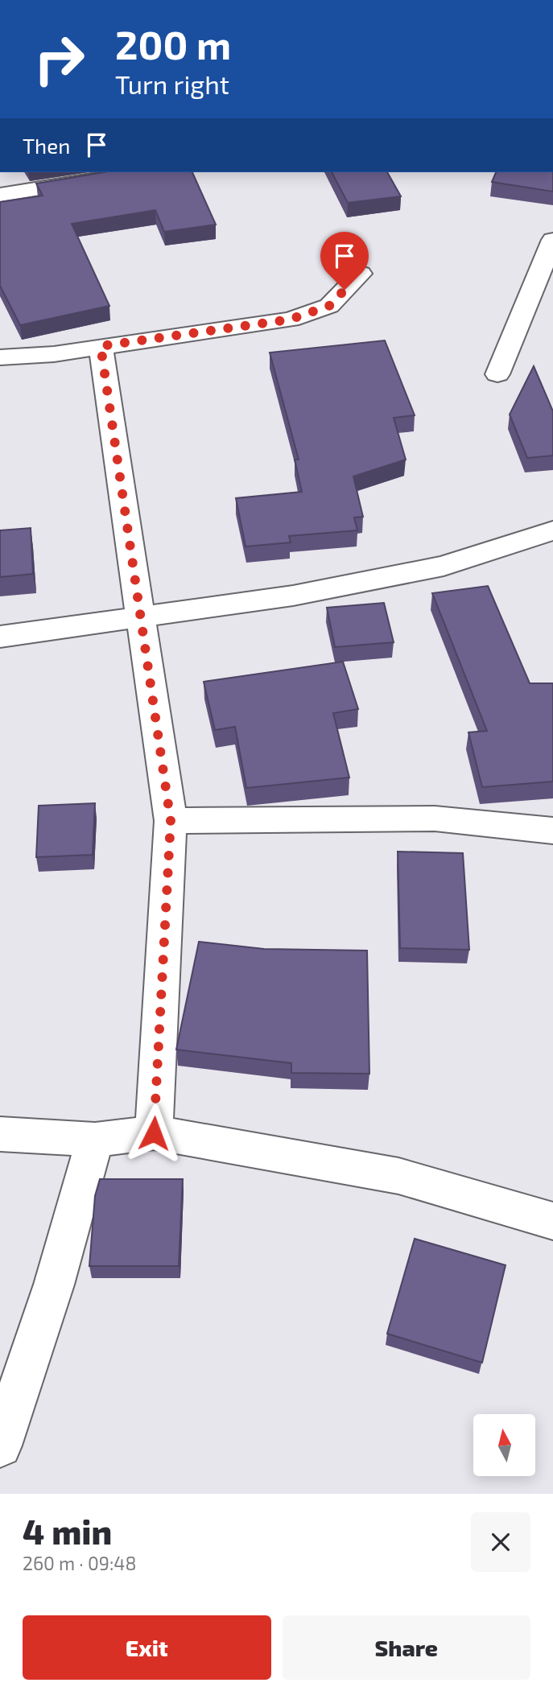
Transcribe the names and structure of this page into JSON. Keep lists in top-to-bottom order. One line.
{"north":"top","page":{"turn":["200 m","Turn right"],"then":"Then","heading":["4 min","260 m · 09:48"],"buttons":["Exit","Share"]}}
